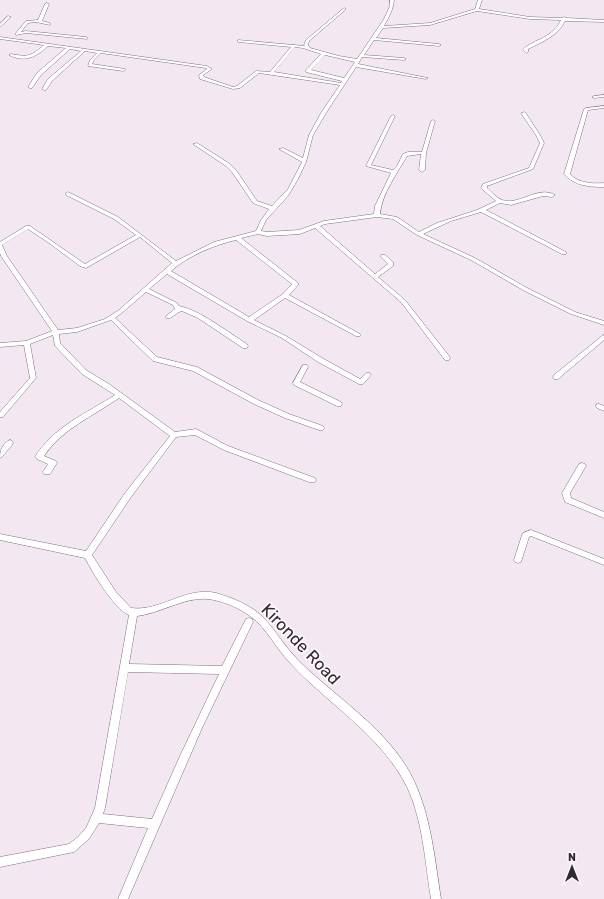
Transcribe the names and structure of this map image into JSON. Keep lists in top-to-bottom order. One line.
{"streets":{"street":["Kironde Road"]},"north":"top"}
